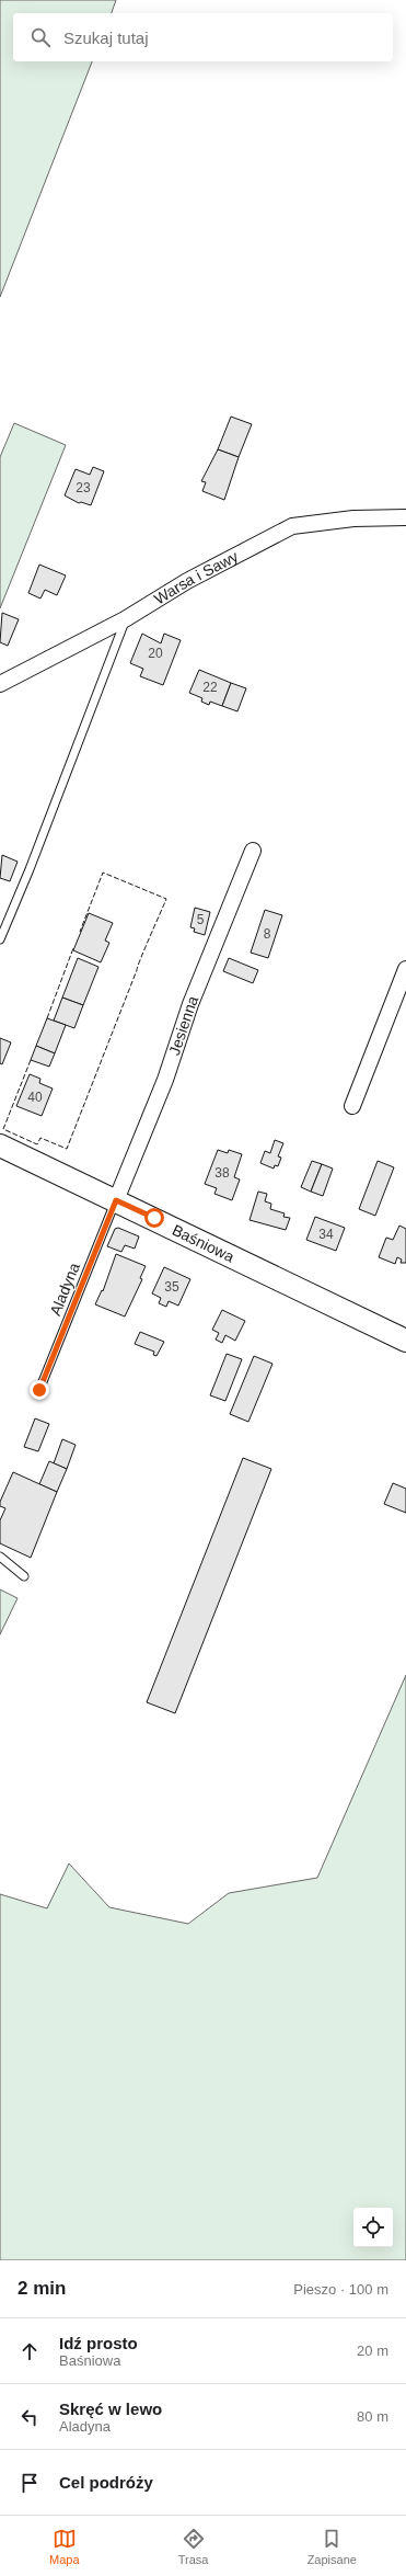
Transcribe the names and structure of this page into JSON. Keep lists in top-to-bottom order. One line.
{"streets":{"main road":["Baśniowa"],"street":["Warsa i Sawy","Jesienna"],"lane":["Aladyna"]},"crossings":[["Jesienna","Baśniowa"],["Jesienna","Aladyna"],["Baśniowa","Aladyna"]],"house_numbers":["23","20","22","5","8","40","38","34","35"],"page":{"search":"Szukaj tutaj","heading":["2 min","Pieszo · 100 m"],"list":[["Idź prosto","Baśniowa","20 m"],["Skręć w lewo","Aladyna","80 m"],"Cel podróży"],"nav":["Mapa","Trasa","Zapisane"]}}
